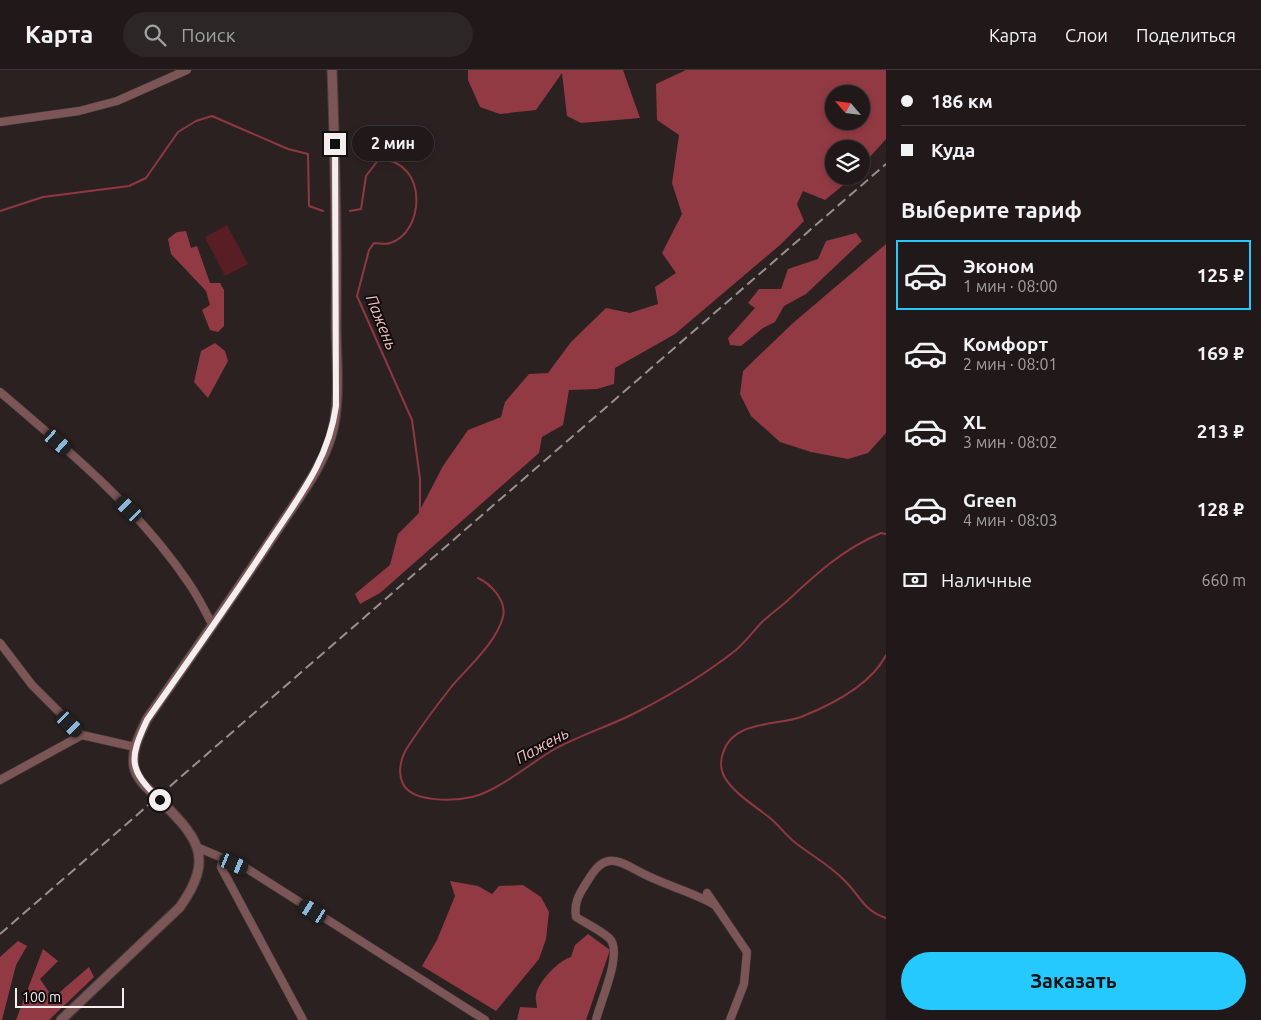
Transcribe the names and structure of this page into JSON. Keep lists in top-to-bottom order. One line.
{"water":["Пажень"],"scale_bar":"100 m","north":"top left","page":{"header":"Карта","search":"Поиск","nav":["Карта","Слои","Поделиться"],"banner":["186 км","Куда"],"bubble":"2 мин","heading":"Выберите тариф","list":[{"name":"Эконом","note":"1 мин · 08:00","value":"125 ₽"},{"name":"Комфорт","note":"2 мин · 08:01","value":"169 ₽"},{"name":"XL","note":"3 мин · 08:02","value":"213 ₽"},{"name":"Green","note":"4 мин · 08:03","value":"128 ₽"}],"pay":["Наличные","660 m"],"buttons":"Заказать","scale":"100 m"}}
